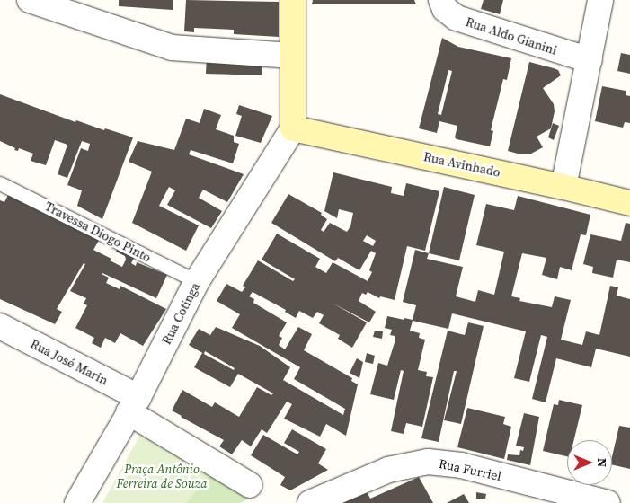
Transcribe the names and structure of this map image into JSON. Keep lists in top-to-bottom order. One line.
{"streets":{"street":["Rua Aldo Gianini","Rua Avinhado","Rua Cotinga","Rua José Marin","Rua Furriel"],"lane":["Travessa Diogo Pinto"]},"crossings":[["Rua Avinhado","Rua Cotinga"],["Travessa Diogo Pinto","Rua Cotinga"],["Rua Cotinga","Rua José Marin"]],"parks":["Praça Antônio Ferreira de Souza"],"north":"right"}
